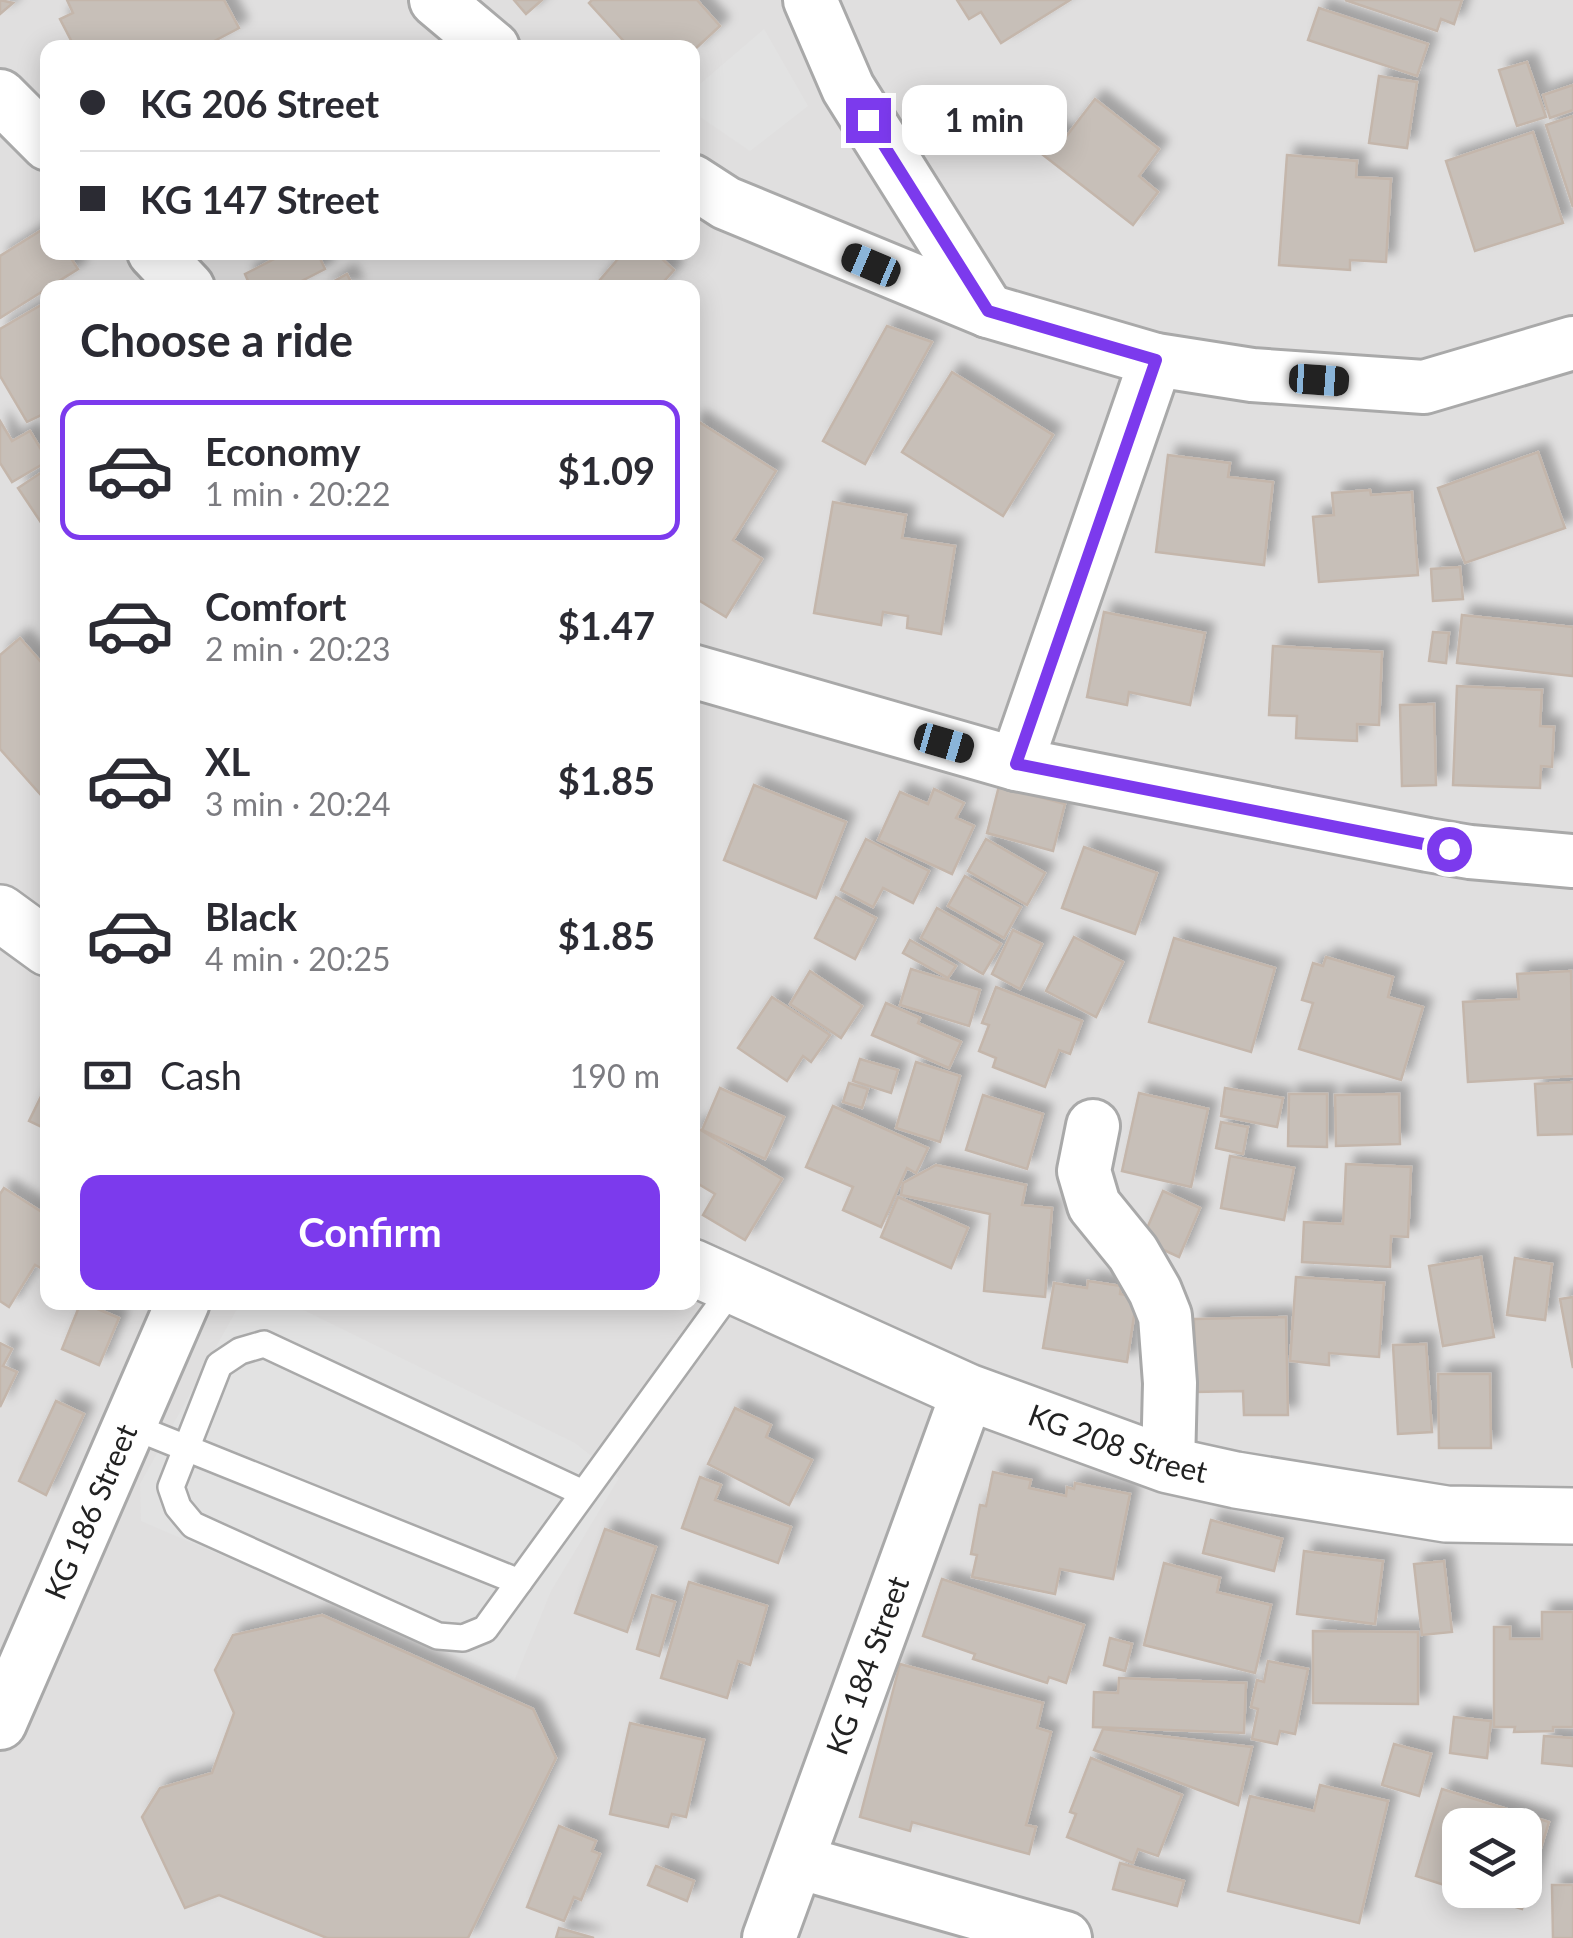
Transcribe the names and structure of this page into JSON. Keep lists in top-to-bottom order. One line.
{"streets":{"street":["KG 208 Street","KG 186 Street","KG 184 Street"]},"crossings":[["KG 208 Street","KG 184 Street"]],"page":{"banner":["KG 206 Street","KG 147 Street"],"bubble":"1 min","heading":"Choose a ride","list":[{"name":"Economy","note":"1 min · 20:22","value":"$1.09"},{"name":"Comfort","note":"2 min · 20:23","value":"$1.47"},{"name":"XL","note":"3 min · 20:24","value":"$1.85"},{"name":"Black","note":"4 min · 20:25","value":"$1.85"}],"pay":["Cash","190 m"],"buttons":"Confirm"}}
